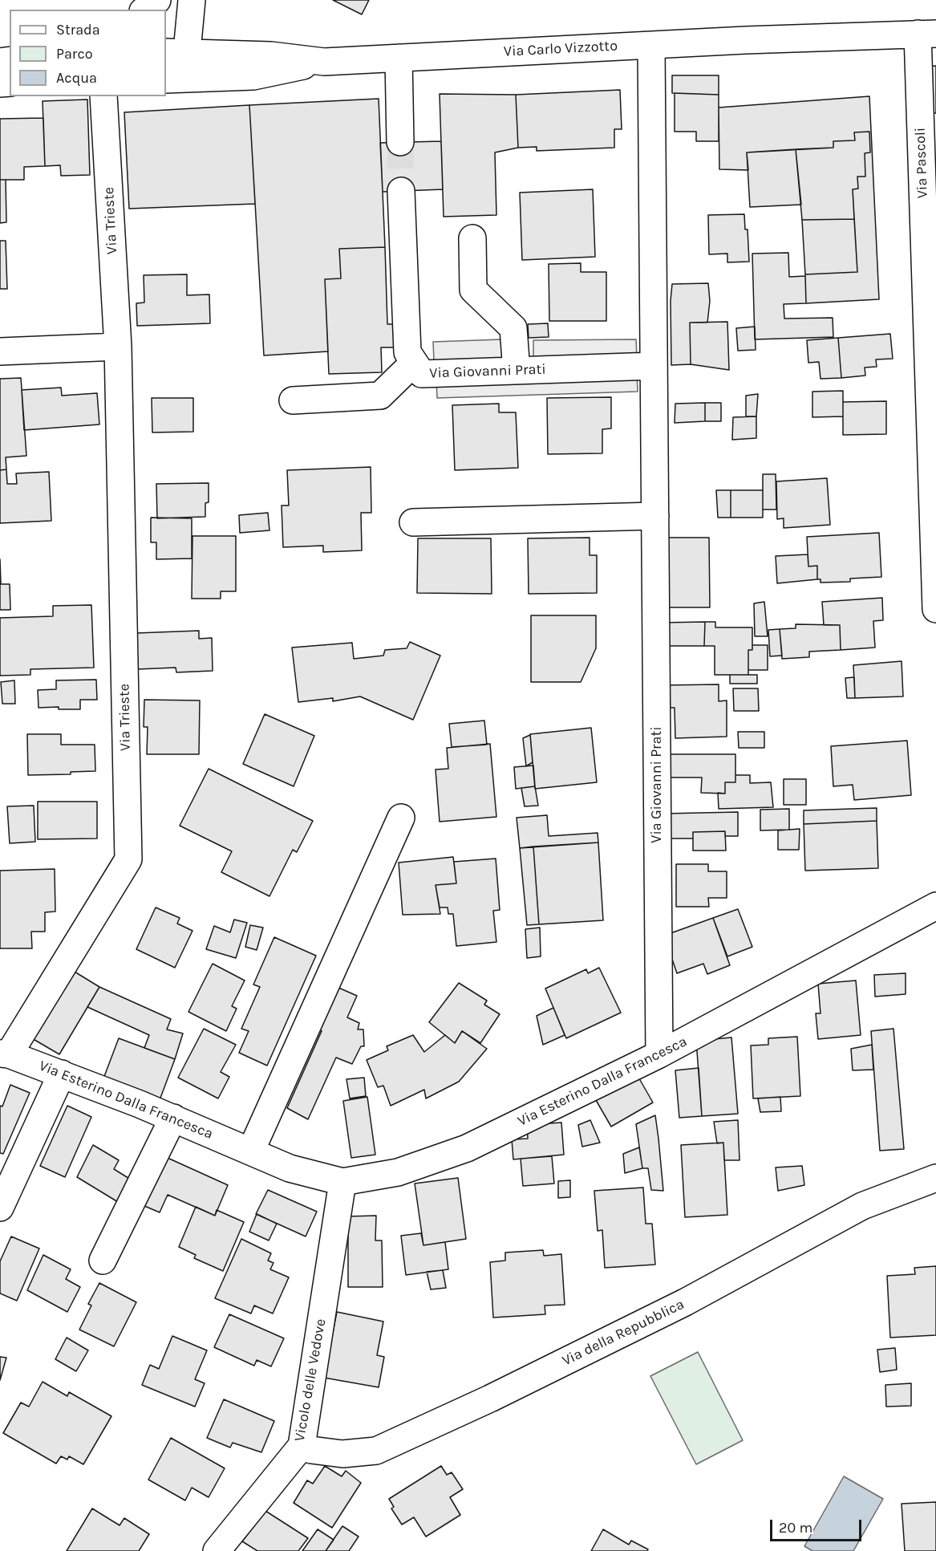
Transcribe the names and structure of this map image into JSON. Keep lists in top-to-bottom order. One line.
{"streets":{"street":["Via Carlo Vizzotto","Via Pascoli","Via Trieste","Via Giovanni Prati","Via Esterino Dalla Francesca","Via della Repubblica","Vicolo delle Vedove"]},"crossings":[["Via Carlo Vizzotto","Via Pascoli"],["Via Carlo Vizzotto","Via Giovanni Prati"],["Via Trieste","Via Esterino Dalla Francesca"],["Via Giovanni Prati","Via Esterino Dalla Francesca"],["Via Esterino Dalla Francesca","Vicolo delle Vedove"],["Via della Repubblica","Vicolo delle Vedove"]],"legend":["Strada","Parco","Acqua"],"scale_bar":"20 m"}
